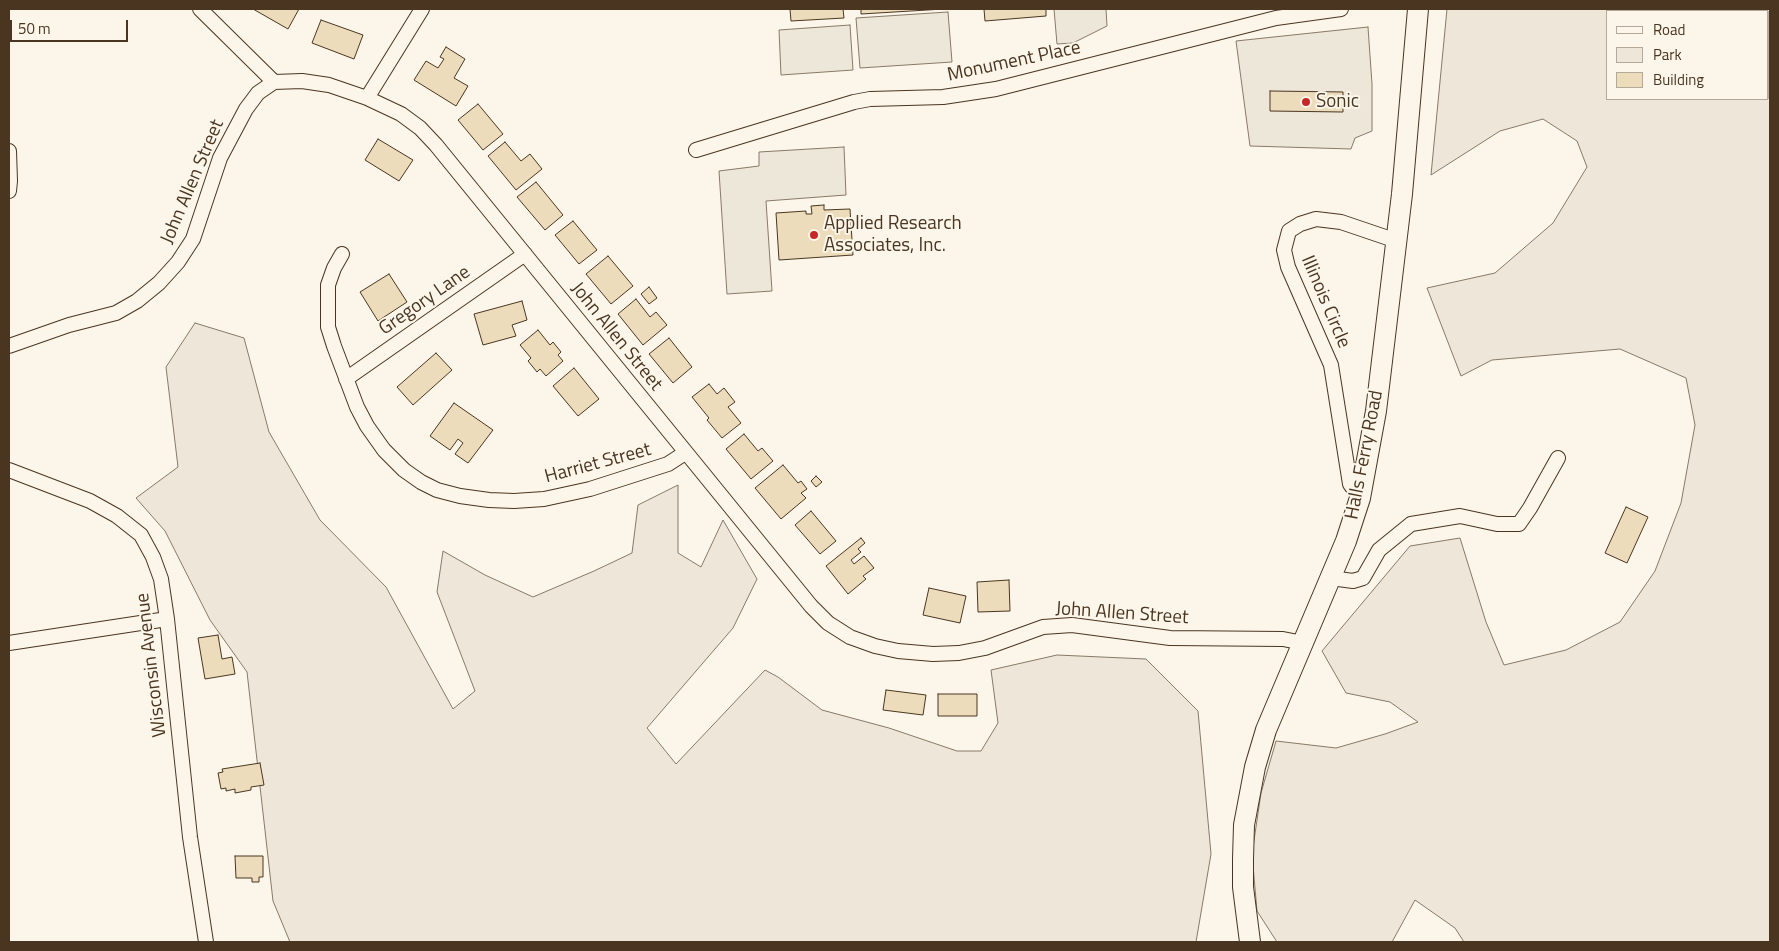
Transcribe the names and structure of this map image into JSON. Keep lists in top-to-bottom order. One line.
{"streets":{"street":["Monument Place","John Allen Street","Gregory Lane","Illinois Circle","Halls Ferry Road","Harriet Street","Wisconsin Avenue"]},"crossings":[["John Allen Street","Gregory Lane"],["John Allen Street","Halls Ferry Road"],["John Allen Street","Harriet Street"],["Gregory Lane","Harriet Street"],["Illinois Circle","Halls Ferry Road"]],"places":["Sonic","Applied Research Associates, Inc."],"legend":["Road","Park","Building"],"scale_bar":"50 m"}
